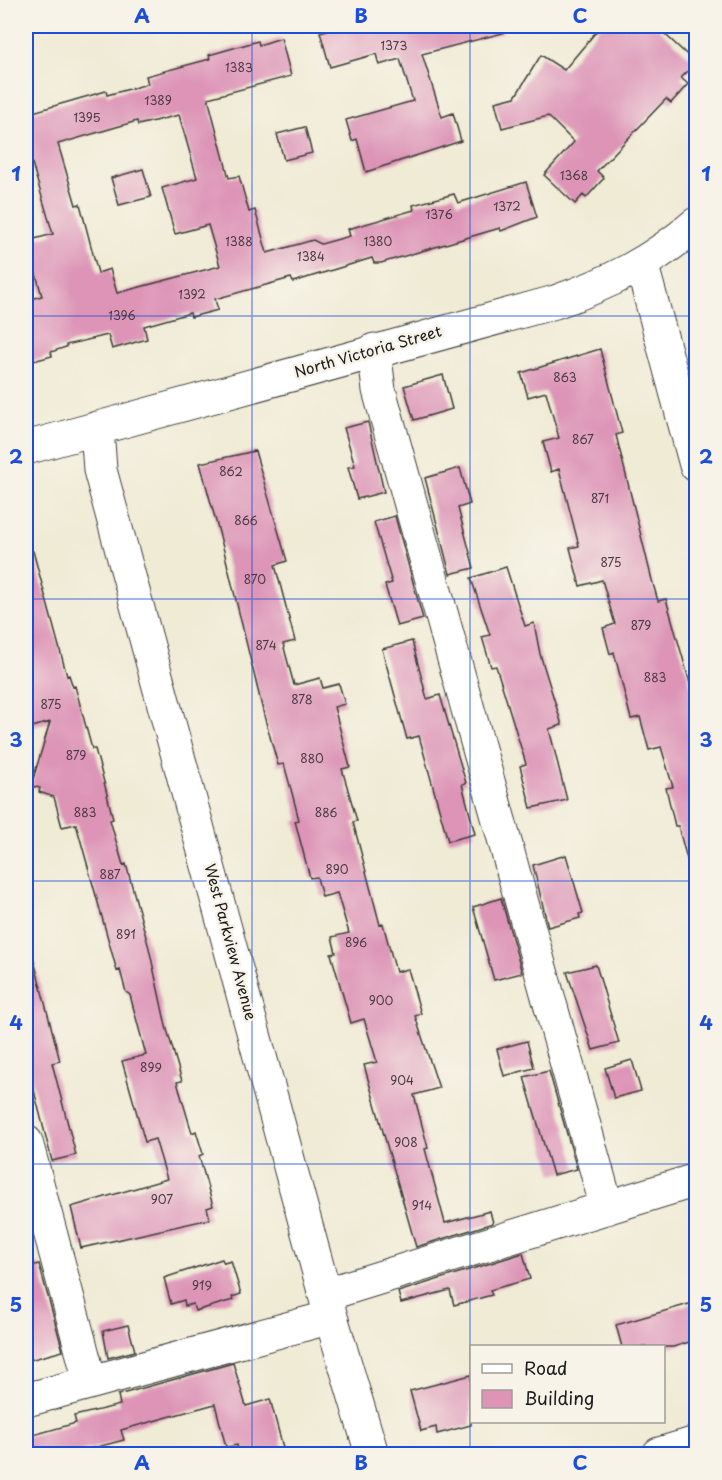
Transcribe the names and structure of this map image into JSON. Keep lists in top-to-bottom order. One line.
{"streets":{"street":["North Victoria Street","West Parkview Avenue"]},"crossings":[["North Victoria Street","West Parkview Avenue"]],"house_numbers":["1373","1383","1389","1395","1368","1372","1376","1388","1380","1384","1392","1396","863","867","862","871","866","875","870","879","874","883","878","875","879","880","883","886","890","887","891","896","900","899","904","908","907","914","919"],"legend":["Road","Building"],"grid":{"columns":["A","B","C"],"rows":["1","2","3","4","5"]}}
